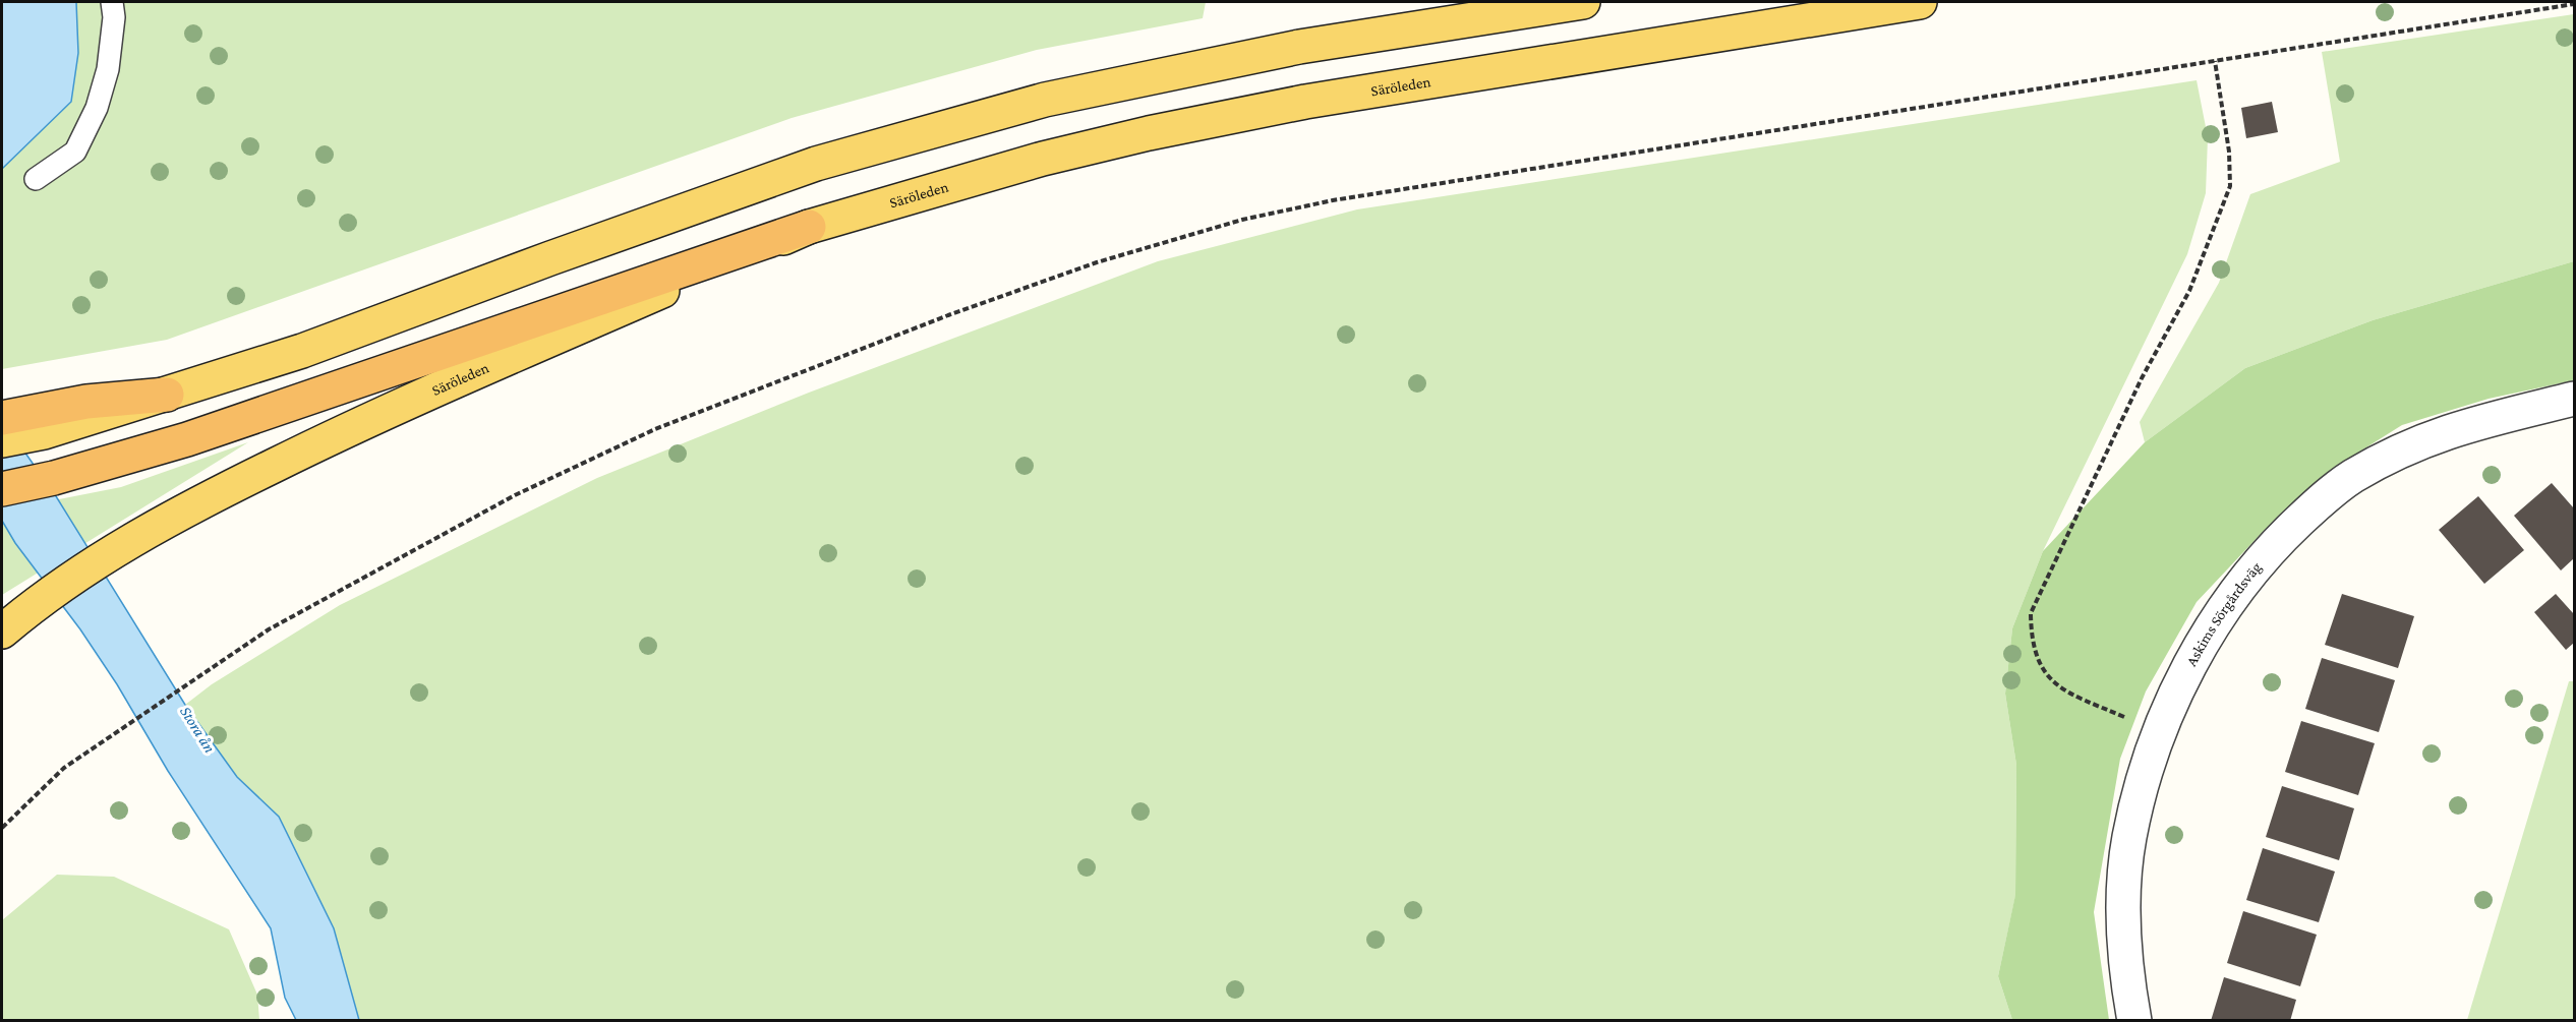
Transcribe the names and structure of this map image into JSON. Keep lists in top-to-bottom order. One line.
{"streets":{"main road":["Säröleden"],"street":["Askims Sörgårdsväg"]},"water":["Stora ån"]}
